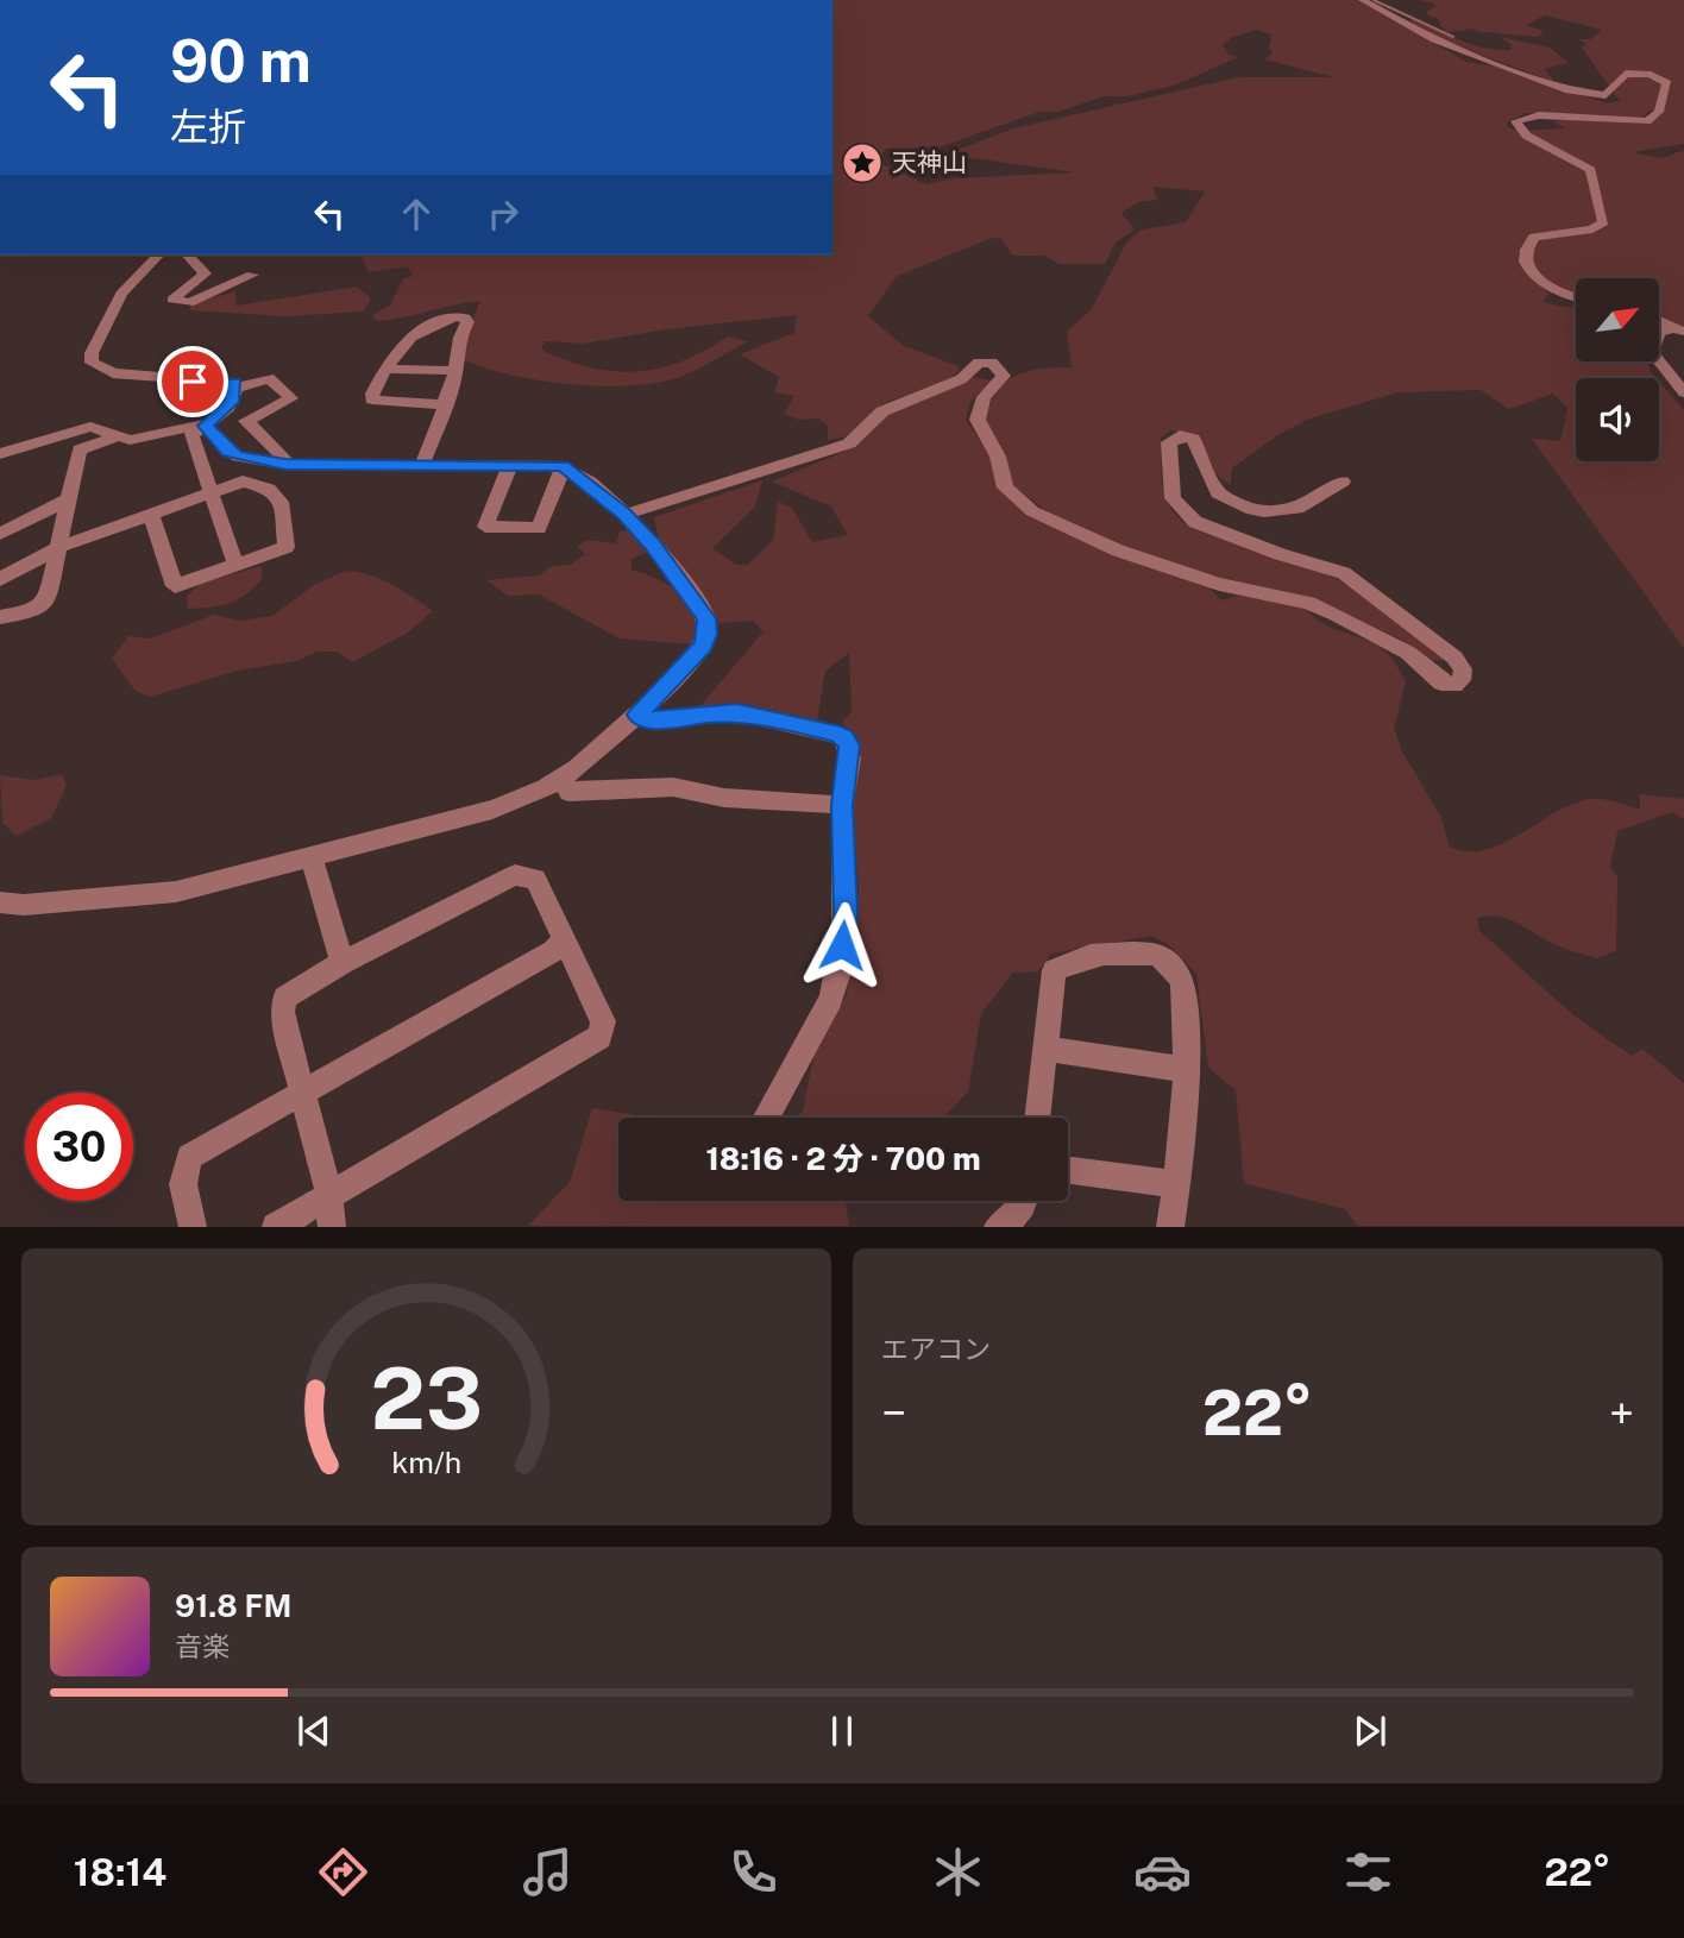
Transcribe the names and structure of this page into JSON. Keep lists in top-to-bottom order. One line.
{"places":{"place":["天神山"]},"north":"top right","page":{"turn":["90 m","左折"],"limit":"30","trip":"18:16 · 2 分 · 700 m","tile":"エアコン","heat":["−","22°","+"],"song":["91.8 FM","音楽"],"tabs":["18:14","22°"],"gauge":["23","km/h"]}}
